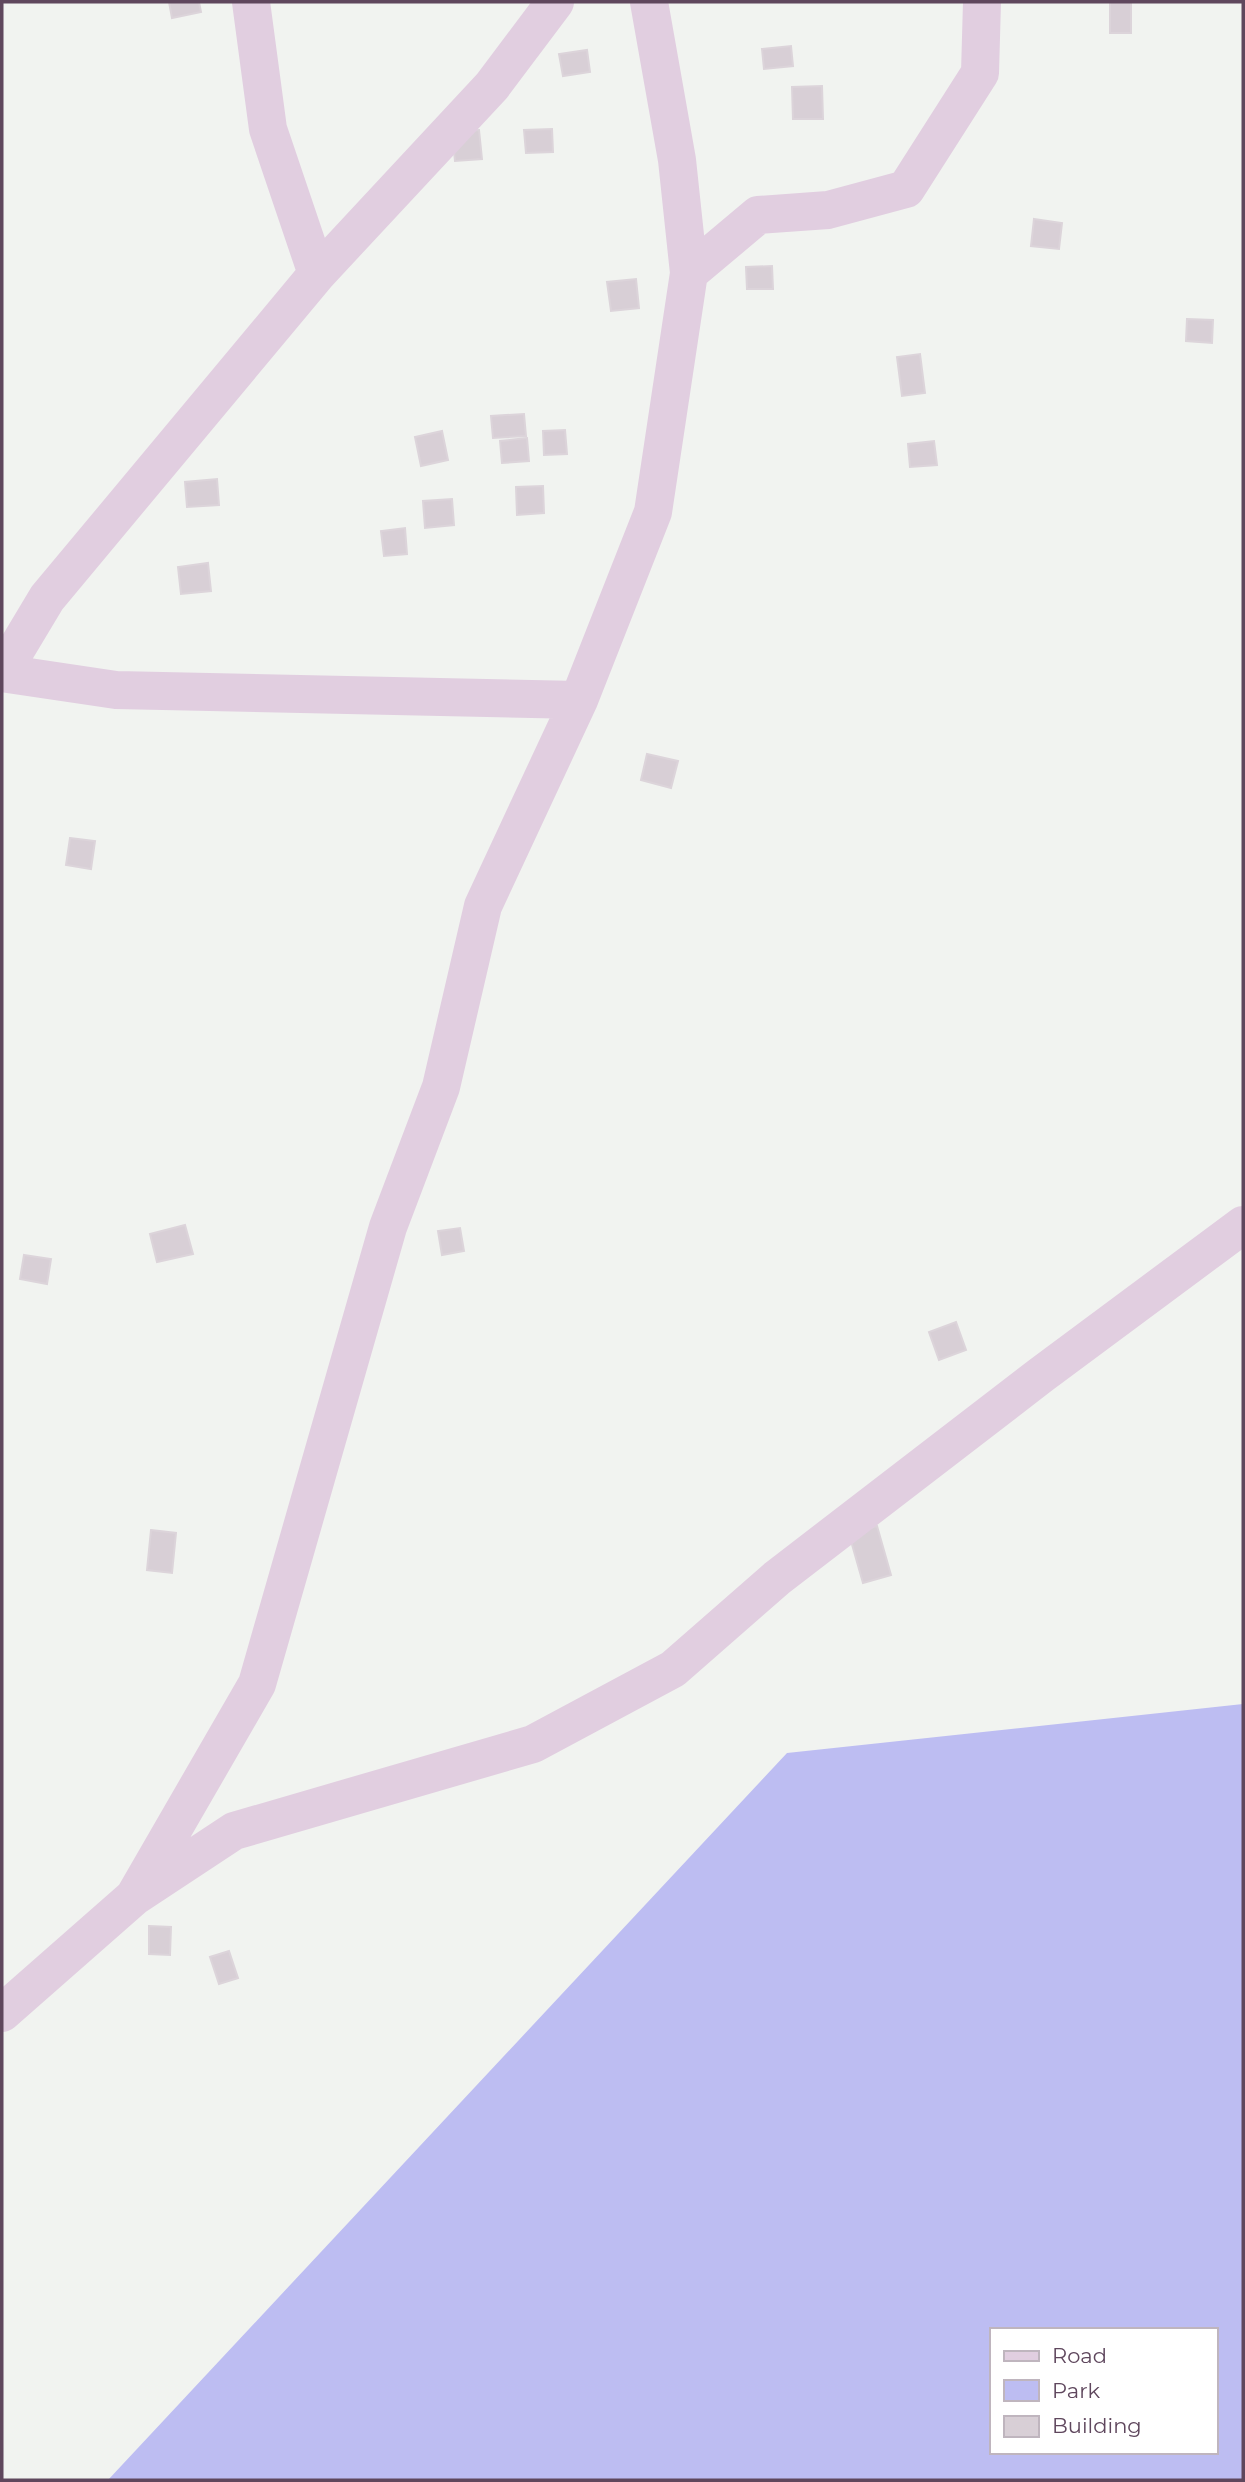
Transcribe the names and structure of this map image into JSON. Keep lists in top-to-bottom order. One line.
{"legend":["Road","Park","Building"]}
